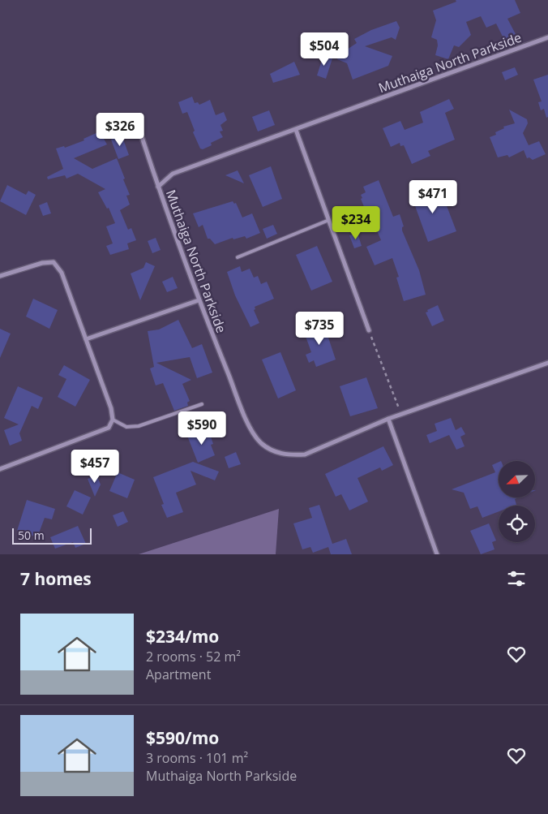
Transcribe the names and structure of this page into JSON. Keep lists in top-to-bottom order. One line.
{"streets":{"street":["Muthaiga North Parkside"]},"scale_bar":"50 m","north":"bottom left","page":{"price":["$504","$326","$471","$234","$735","$590","$457"],"scale":"50 m","heading":"7 homes","list":[{"name":"$234/mo","note":"2 rooms · 52 m² · Apartment"},{"name":"$590/mo","note":"3 rooms · 101 m² · Muthaiga North Parkside"}]}}
